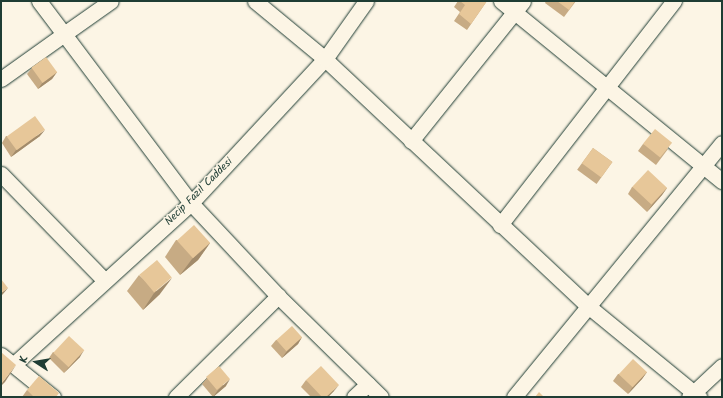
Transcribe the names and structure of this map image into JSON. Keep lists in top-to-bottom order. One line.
{"streets":{"street":["Necip Fazıl Caddesi"]},"north":"left"}
